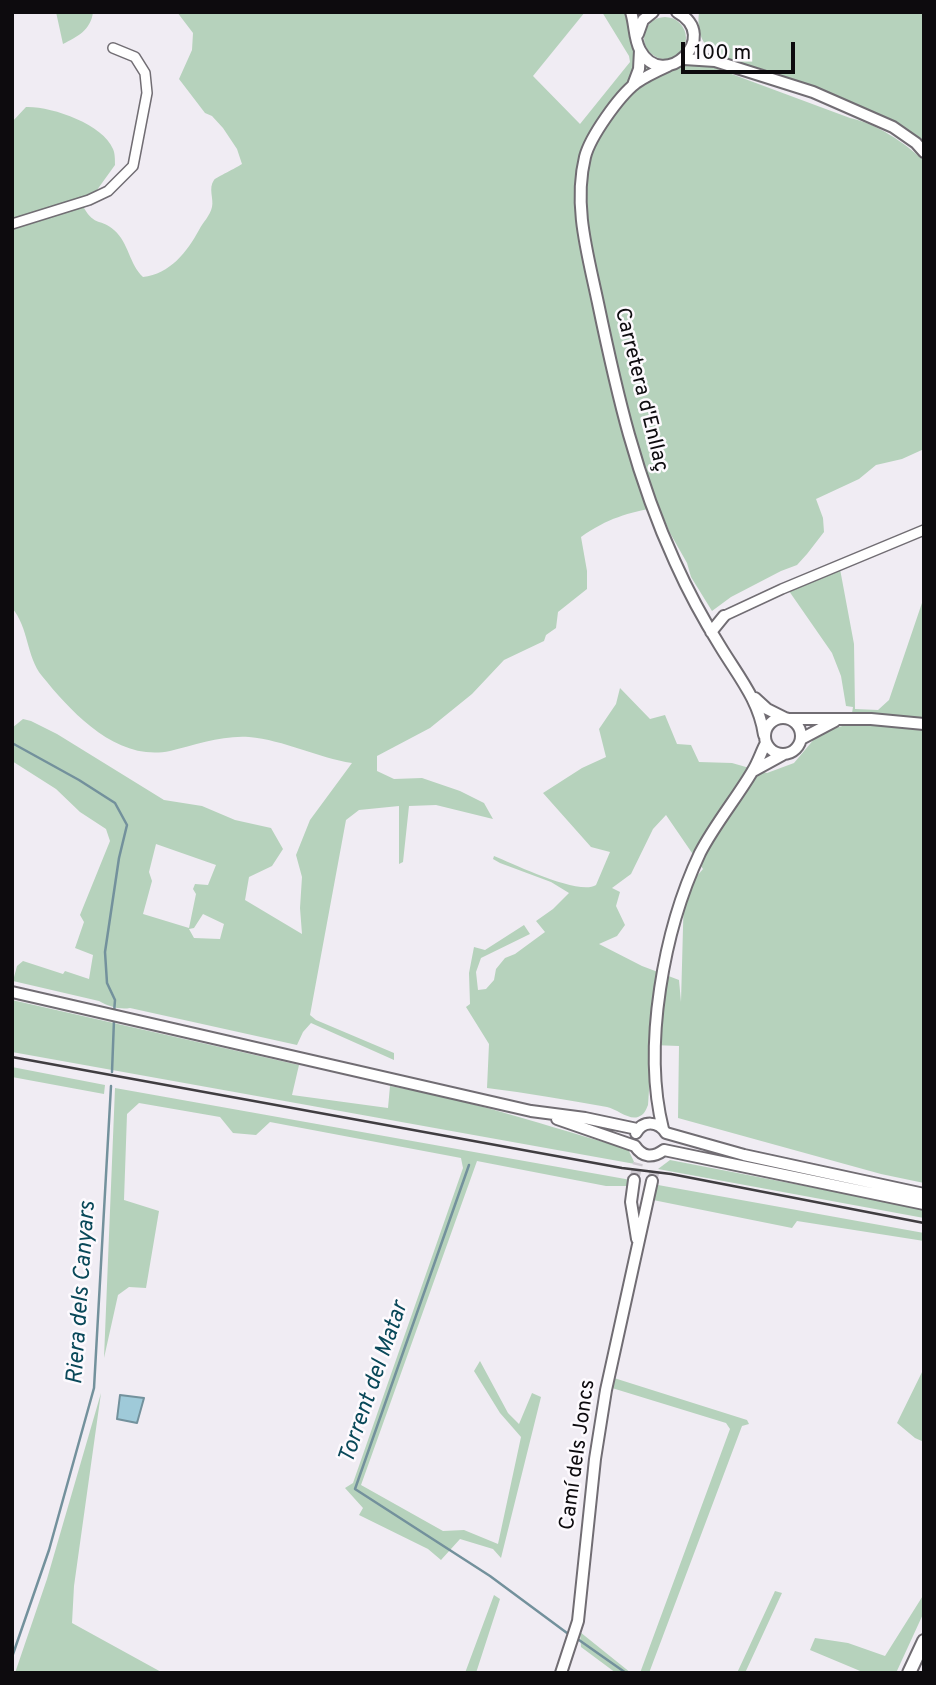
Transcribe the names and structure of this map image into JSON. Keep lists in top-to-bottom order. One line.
{"streets":{"street":["Carretera d'Enllaç","Camí dels Joncs"]},"water":["Riera dels Canyars","Torrent del Matar"],"scale_bar":"100 m"}
